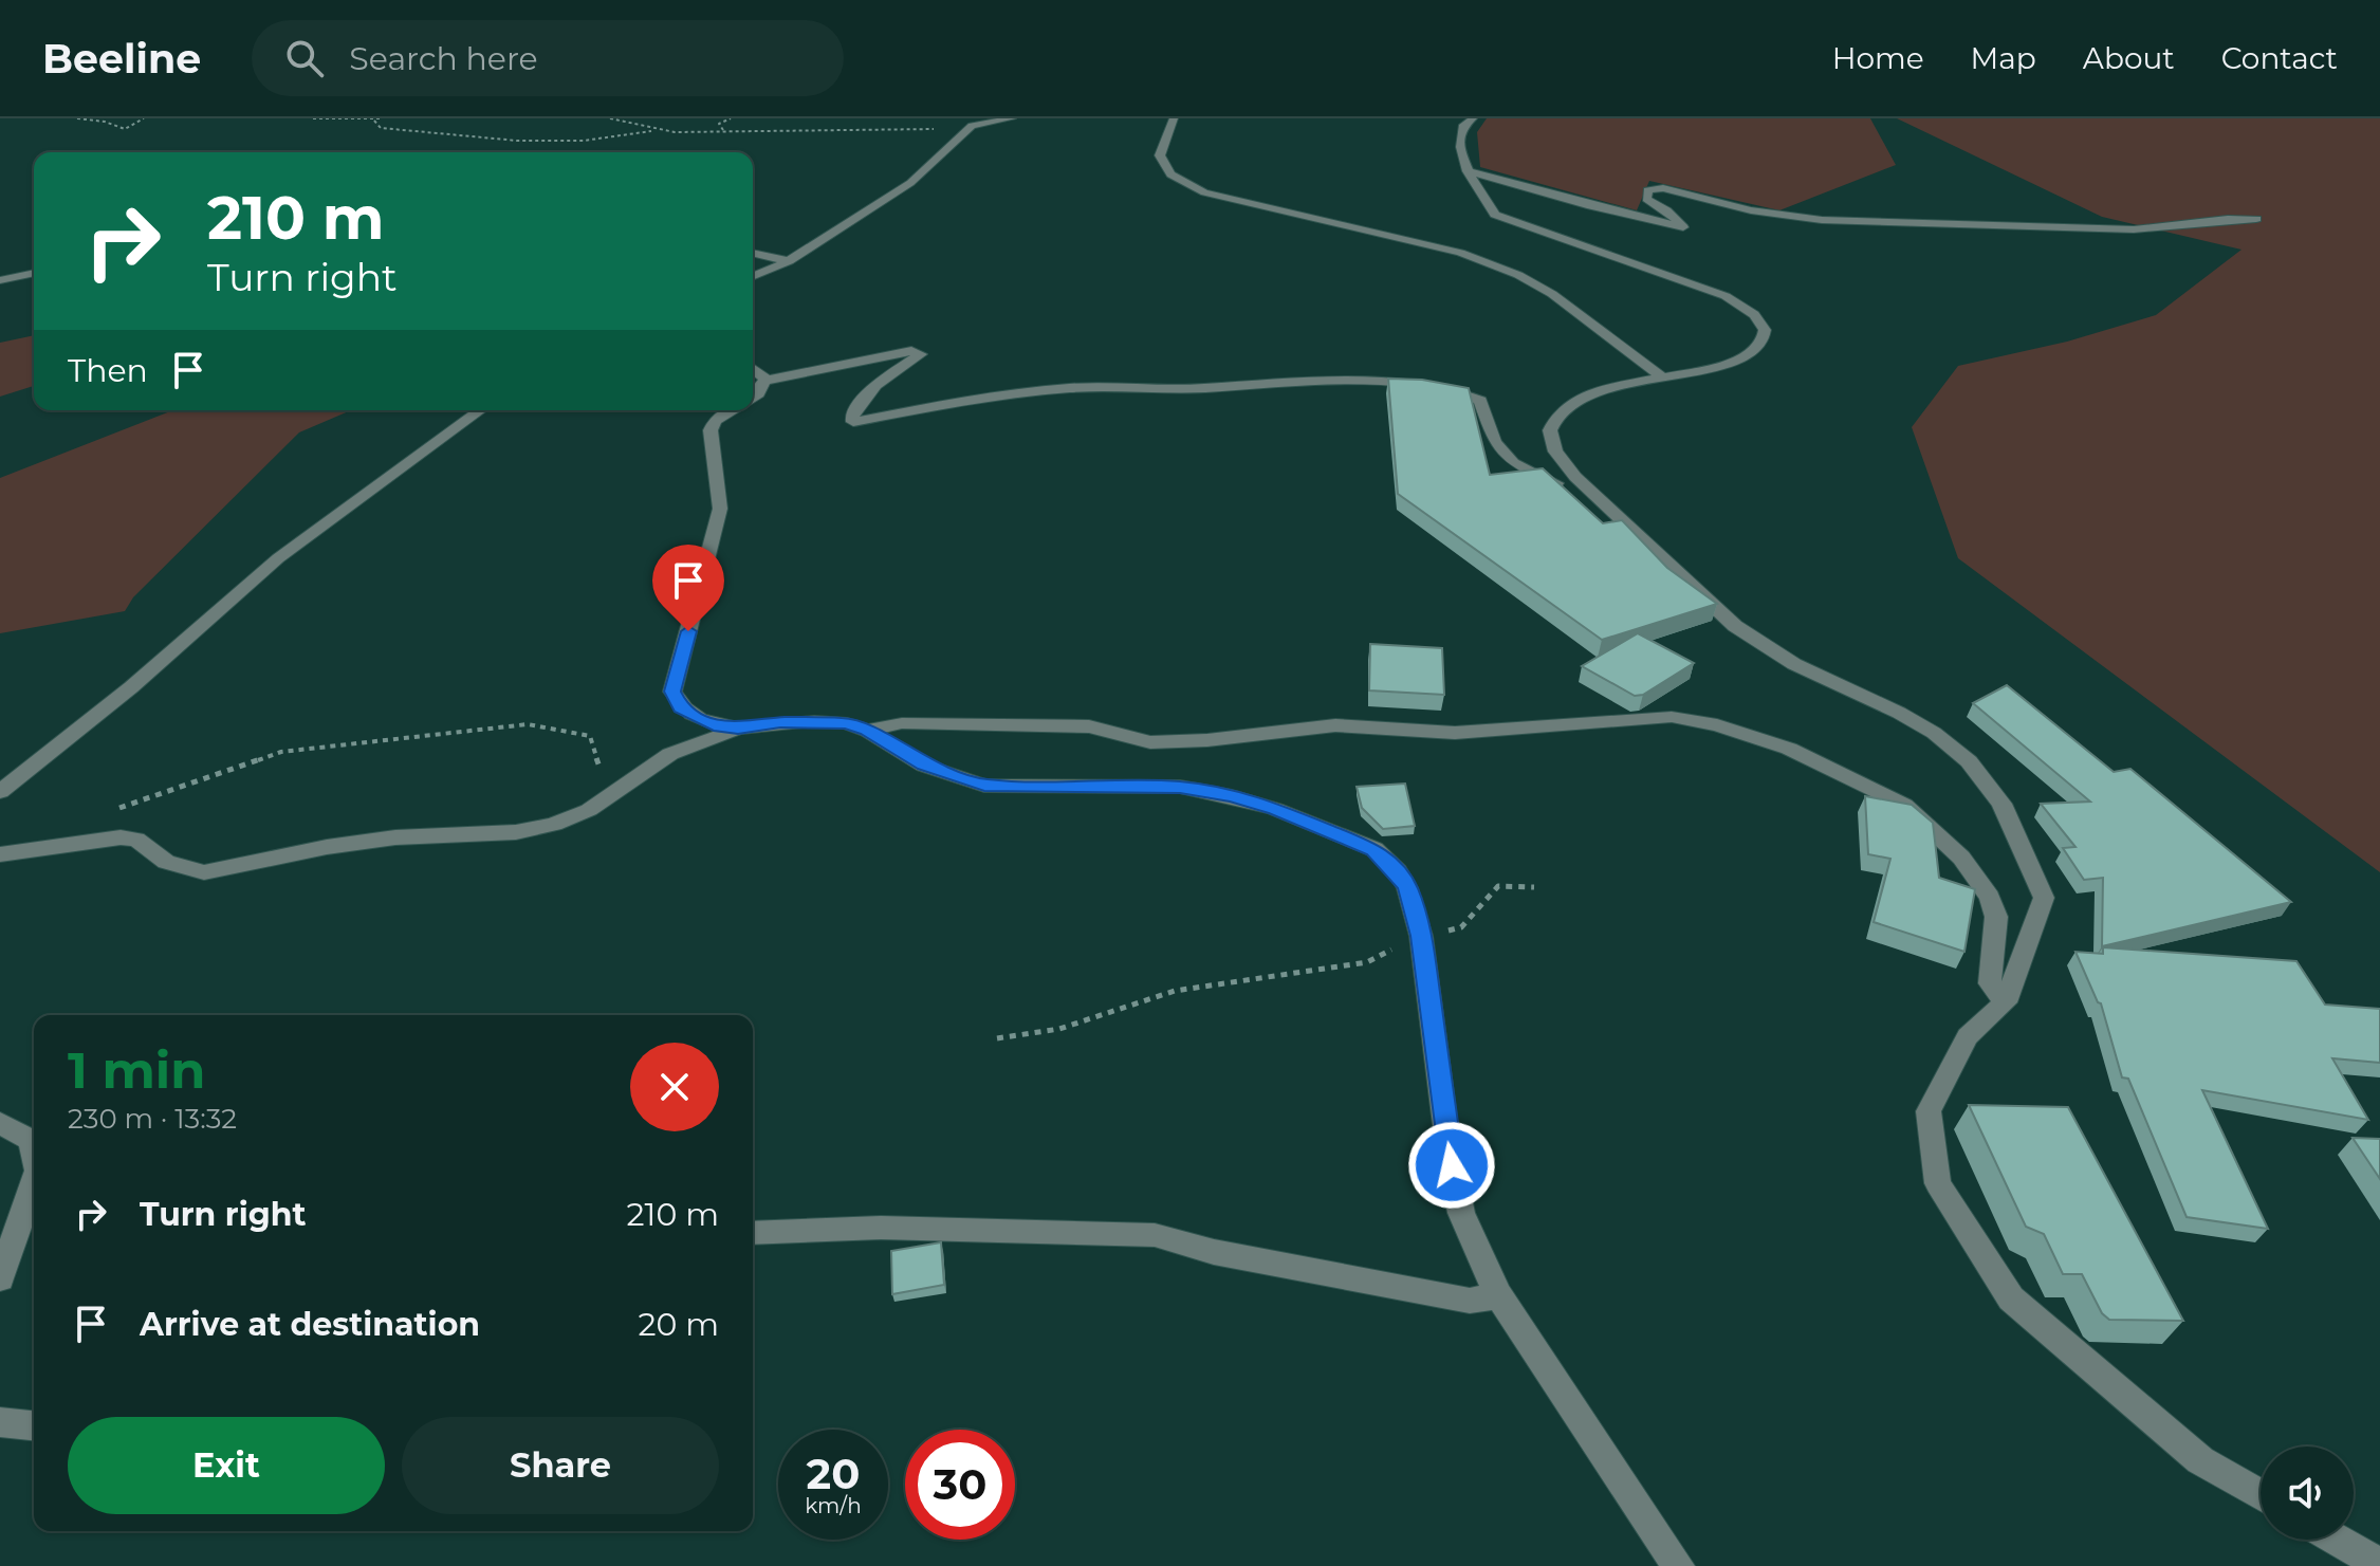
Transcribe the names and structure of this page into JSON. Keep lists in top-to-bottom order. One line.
{"page":{"header":"Beeline","search":"Search here","nav":["Home","Map","About","Contact"],"turn":["210 m","Turn right"],"then":"Then","heading":["1 min","230 m · 13:32"],"list":[{"name":"Turn right","value":"210 m"},{"name":"Arrive at destination","value":"20 m"}],"buttons":["Exit","Share"],"speed":"20 km/h","limit":"30"}}
